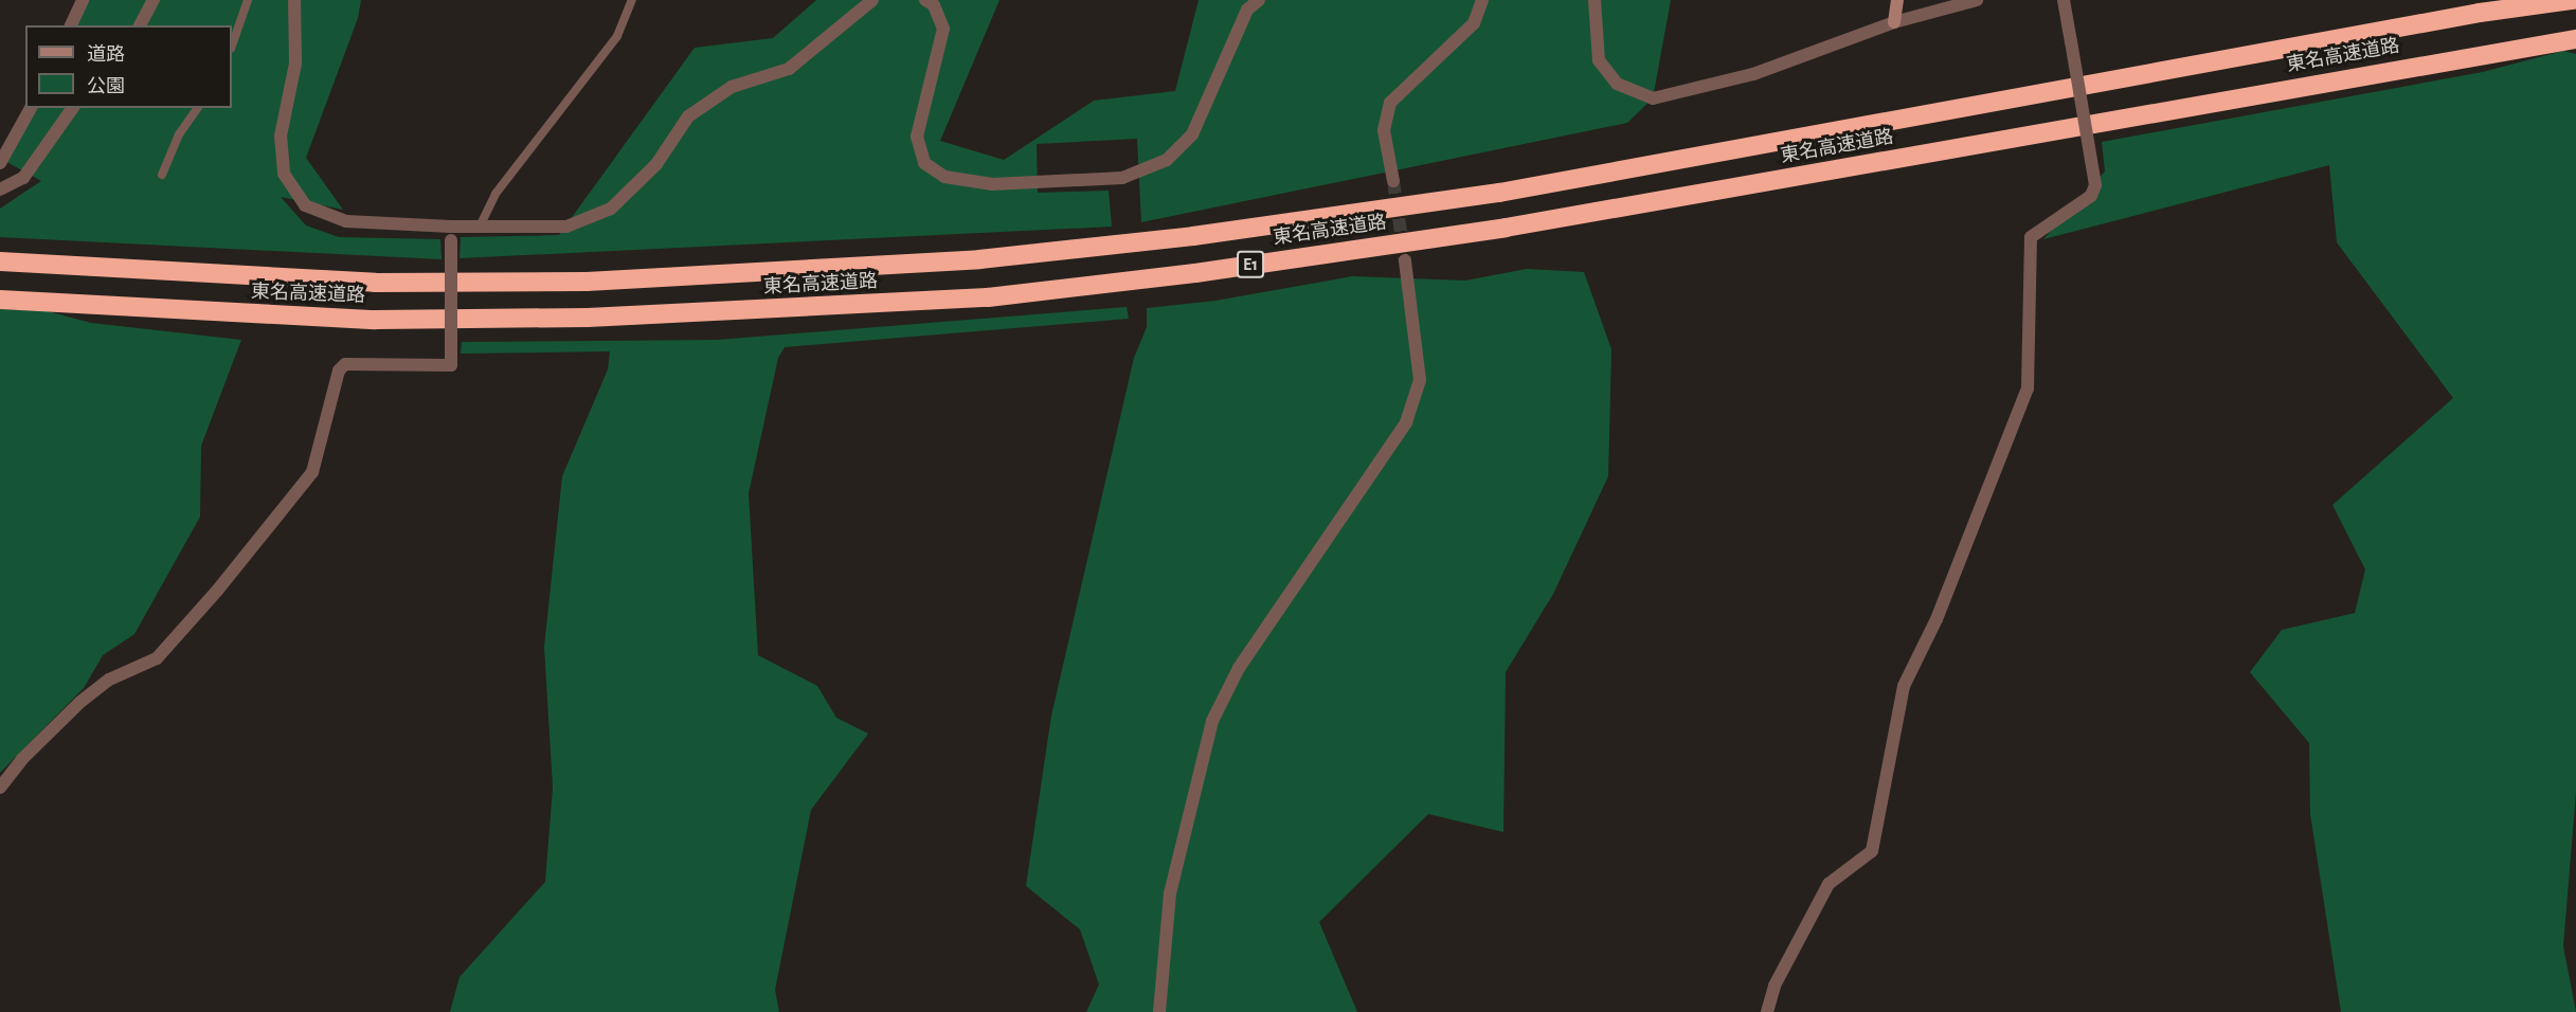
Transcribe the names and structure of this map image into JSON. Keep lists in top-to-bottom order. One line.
{"streets":{"highway":["東名高速道路","E1"]},"legend":["道路","公園"]}
